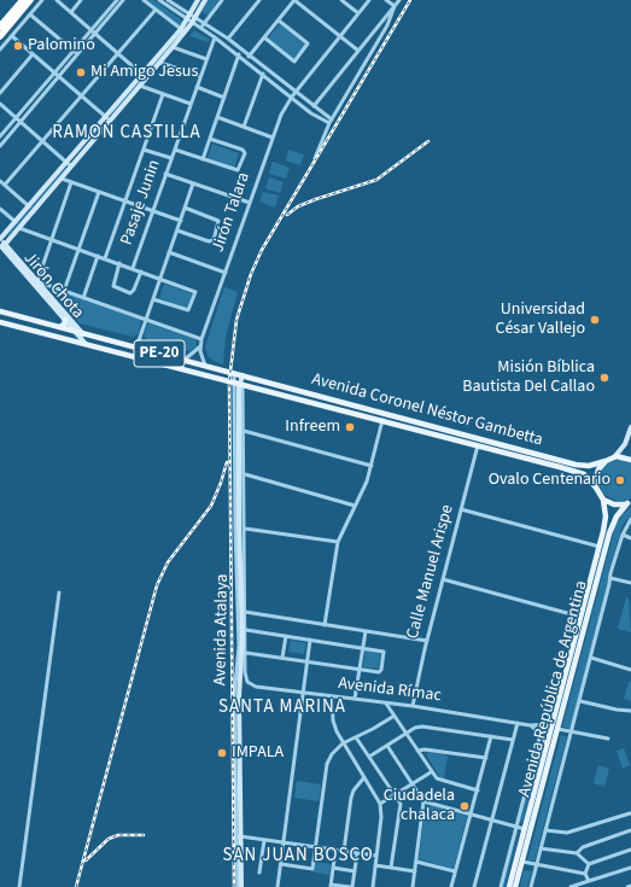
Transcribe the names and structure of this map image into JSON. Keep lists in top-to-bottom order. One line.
{"streets":{"main road":["PE-20","Avenida Coronel Néstor Gambetta","Avenida República de Argentina"],"street":["Pasaje Junin","Jirón Talara","Jirón Chota","Calle Manuel Arispe","Avenida Atalaya","Avenida Rímac"]},"crossings":[["Jirón Talara","PE-20"],["Jirón Chota","PE-20"],["PE-20","Avenida Coronel Néstor Gambetta"],["PE-20","Avenida Atalaya"],["Avenida Coronel Néstor Gambetta","Calle Manuel Arispe"],["Avenida Coronel Néstor Gambetta","Avenida Atalaya"],["Avenida Coronel Néstor Gambetta","Avenida República de Argentina"],["Calle Manuel Arispe","Avenida Rímac"],["Avenida Atalaya","Avenida Rímac"],["Avenida República de Argentina","Avenida Rímac"]],"districts":["RAMON CASTILLA","SANTA MARINA","SAN JUAN BOSCO"],"places":["Palomino","Mi Amigo Jesus","Universidad César Vallejo","Misión Bíblica Bautista Del Callao","Infreem","Ovalo Centenario","IMPALA","Ciudadela chalaca"]}
